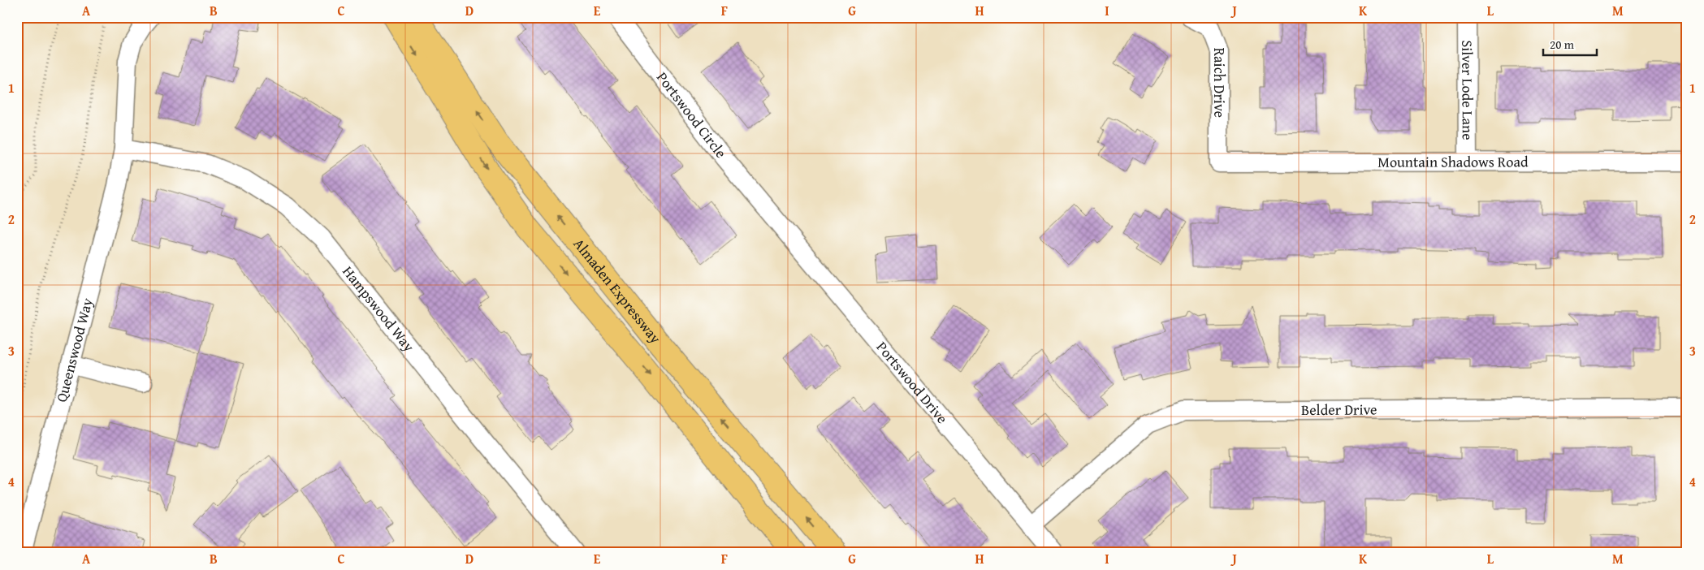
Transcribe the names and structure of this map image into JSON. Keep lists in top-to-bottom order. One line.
{"streets":{"main road":["Almaden Expressway"],"street":["Raich Drive","Silver Lode Lane","Portswood Circle","Mountain Shadows Road","Hampswood Way","Queenswood Way","Portswood Drive","Belder Drive"]},"crossings":[["Raich Drive","Mountain Shadows Road"],["Silver Lode Lane","Mountain Shadows Road"],["Portswood Circle","Portswood Drive"],["Hampswood Way","Queenswood Way"],["Portswood Drive","Belder Drive"]],"scale_bar":"20 m","grid":{"columns":["A","B","C","D","E","F","G","H","I","J","K","L","M"],"rows":["1","2","3","4"]}}
